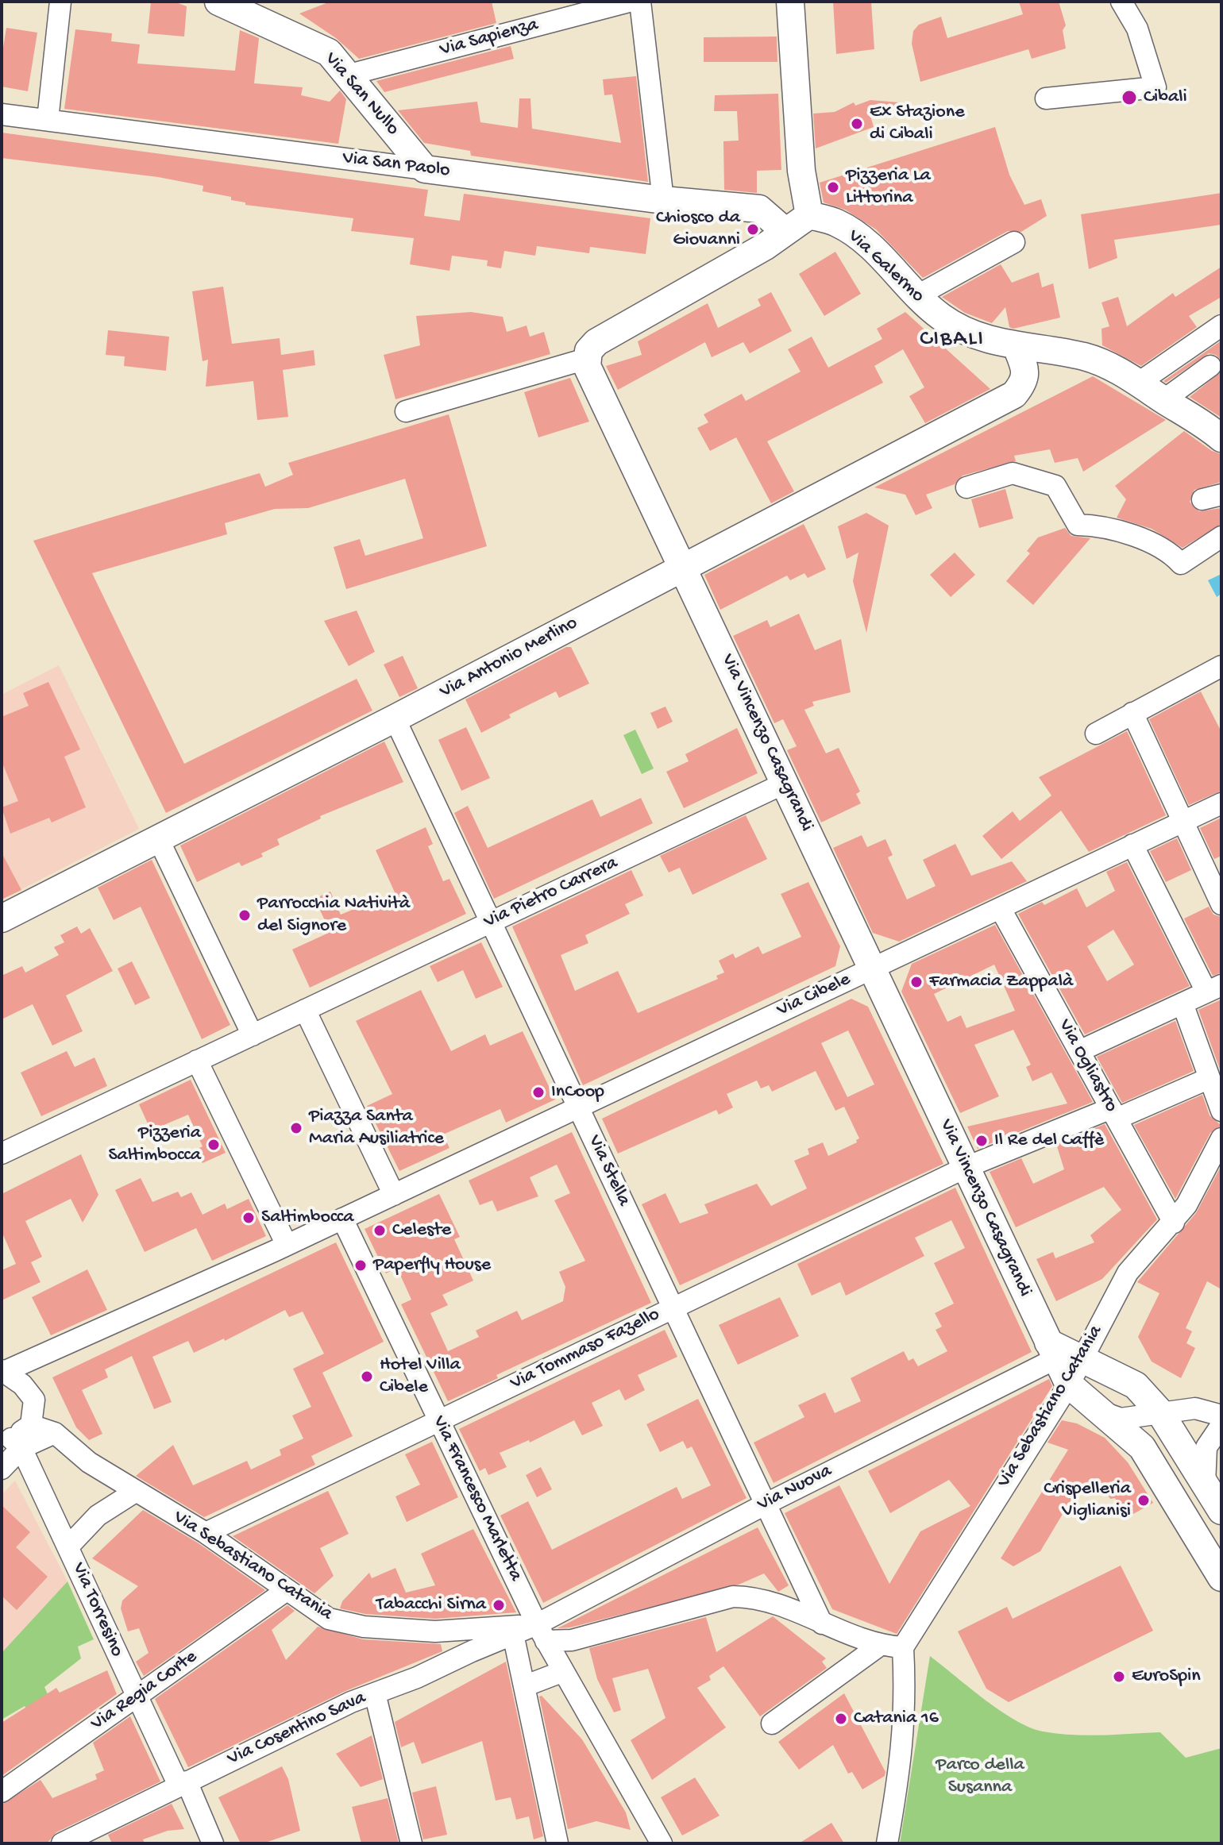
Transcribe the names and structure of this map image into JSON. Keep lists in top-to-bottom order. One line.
{"streets":{"main road":["Via San Nullo","Via San Paolo","Via Galermo","Via Antonio Merlino","Via Vincenzo Casagrandi"],"street":["Via Sapienza","Via Pietro Carrera","Via Cibele","Via Ogliastro","Via Stella","Via Tommaso Fazello","Via Sebastiano Catania","Via Nuova","Via Francesco Marletta","Via Torresino","Via Regia Corte","Via Cosentino Sava"]},"crossings":[["Via Sapienza","Via San Nullo"],["Via San Nullo","Via San Paolo"],["Via Galermo","Via Antonio Merlino"],["Via Antonio Merlino","Via Vincenzo Casagrandi"],["Via Antonio Merlino","Via Stella"],["Via Vincenzo Casagrandi","Via Pietro Carrera"],["Via Vincenzo Casagrandi","Via Cibele"],["Via Vincenzo Casagrandi","Via Tommaso Fazello"],["Via Vincenzo Casagrandi","Via Sebastiano Catania"],["Via Vincenzo Casagrandi","Via Nuova"],["Via Pietro Carrera","Via Stella"],["Via Cibele","Via Ogliastro"],["Via Cibele","Via Stella"],["Via Cibele","Via Francesco Marletta"],["Via Ogliastro","Via Tommaso Fazello"],["Via Ogliastro","Via Sebastiano Catania"],["Via Stella","Via Tommaso Fazello"],["Via Stella","Via Nuova"],["Via Tommaso Fazello","Via Sebastiano Catania"],["Via Tommaso Fazello","Via Francesco Marletta"],["Via Sebastiano Catania","Via Regia Corte"],["Via Sebastiano Catania","Via Cosentino Sava"],["Via Nuova","Via Francesco Marletta"],["Via Nuova","Via Cosentino Sava"],["Via Francesco Marletta","Via Cosentino Sava"],["Via Torresino","Via Regia Corte"],["Via Torresino","Via Cosentino Sava"]],"districts":["CIBALI"],"parks":["Parco della Susanna"],"places":["Cibali","Ex Stazione di Cibali","Pizzeria La Littorina","Chiosco da Giovanni","Parrocchia Natività del Signore","Farmacia Zappalà","InCoop","Piazza Santa Maria Ausiliatrice","Il Re del Caffè","Pizzeria Saltimbocca","Saltimbocca","Celeste","Paperfly House","Hotel Villa Cibele","Crispelleria Viglianisi","Tabacchi Sirna","EuroSpin","Catania 16"]}
